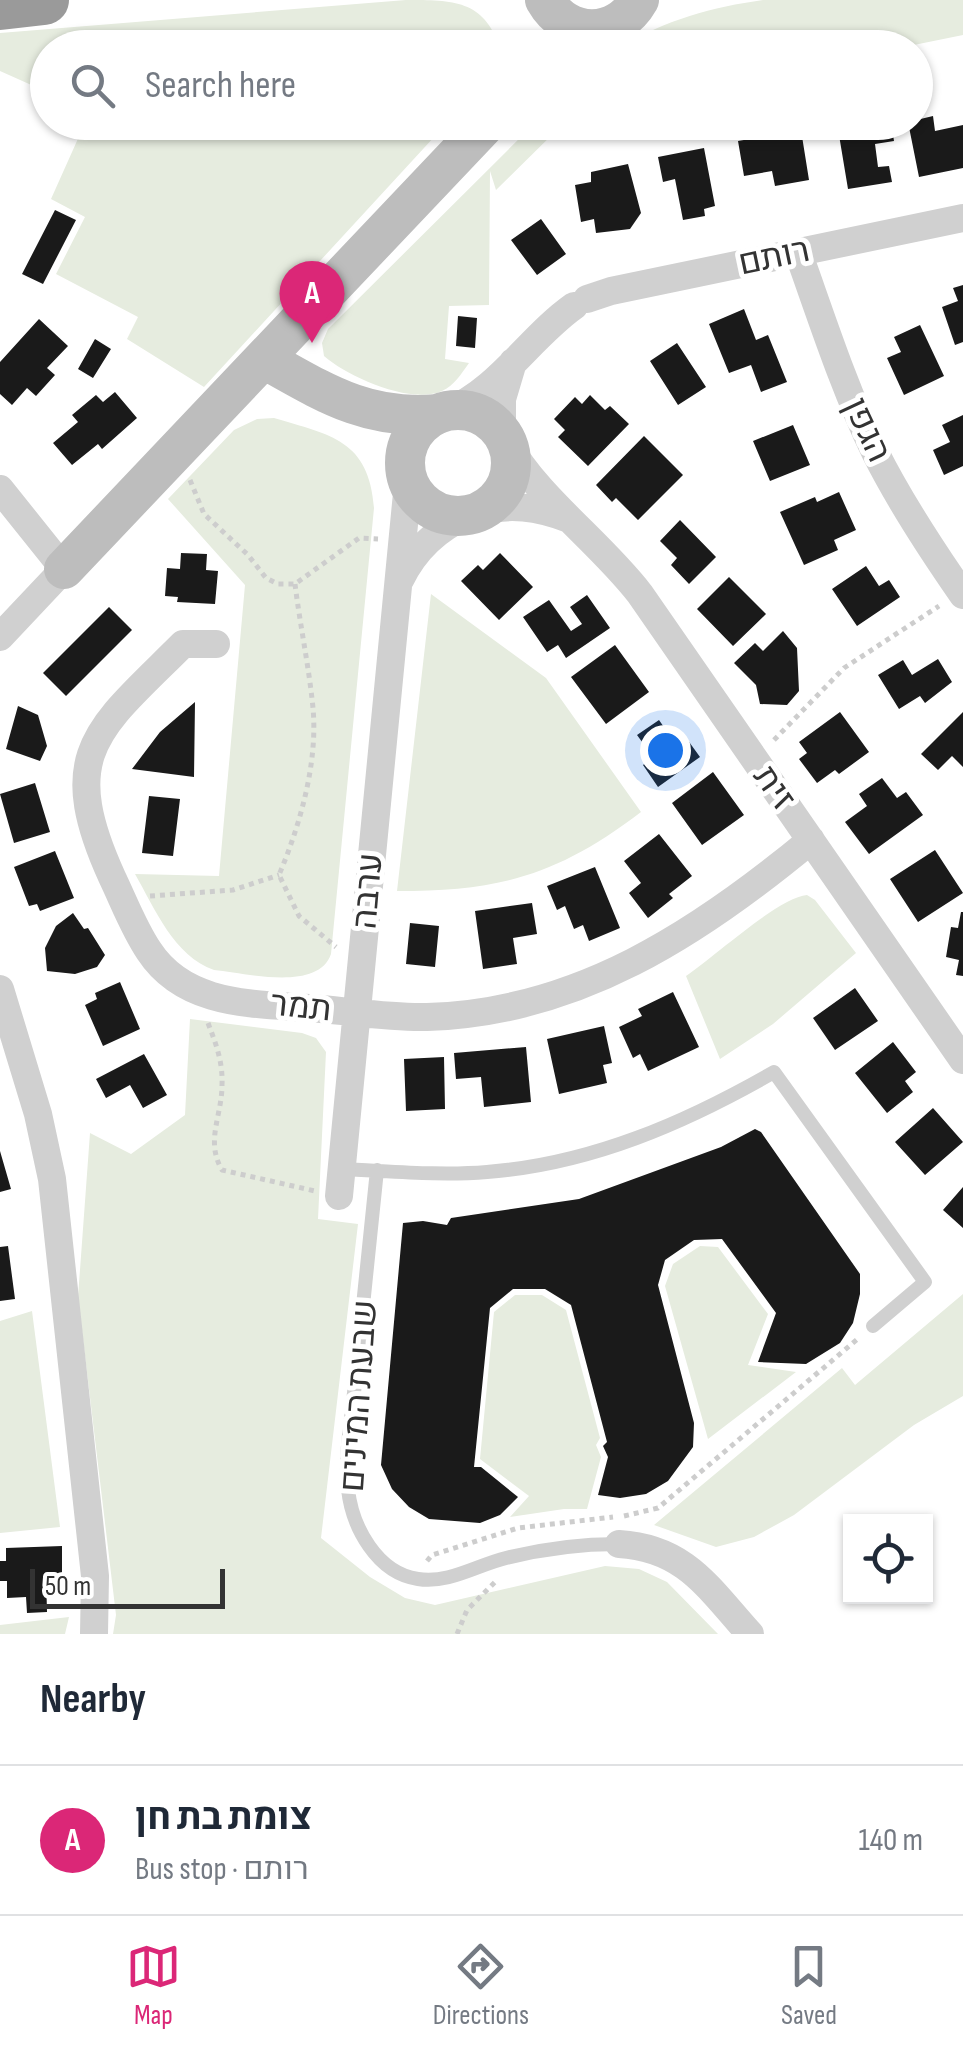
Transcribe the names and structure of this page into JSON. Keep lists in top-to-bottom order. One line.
{"streets":{"street":["רותם","הגפן","זית","ערבה","תמר"],"lane":["שבעת המינים"]},"crossings":[["רותם","הגפן"],["רותם","זית"],["רותם","ערבה"],["זית","ערבה"],["זית","תמר"],["ערבה","תמר"]],"scale_bar":"50 m","page":{"search":"Search here","pins":"A","scale":"50 m","heading":"Nearby","list":[{"mark":"A","name":"צומת בת חן","note":"Bus stop · רותם","value":"140 m"}],"nav":["Map","Directions","Saved"]}}
